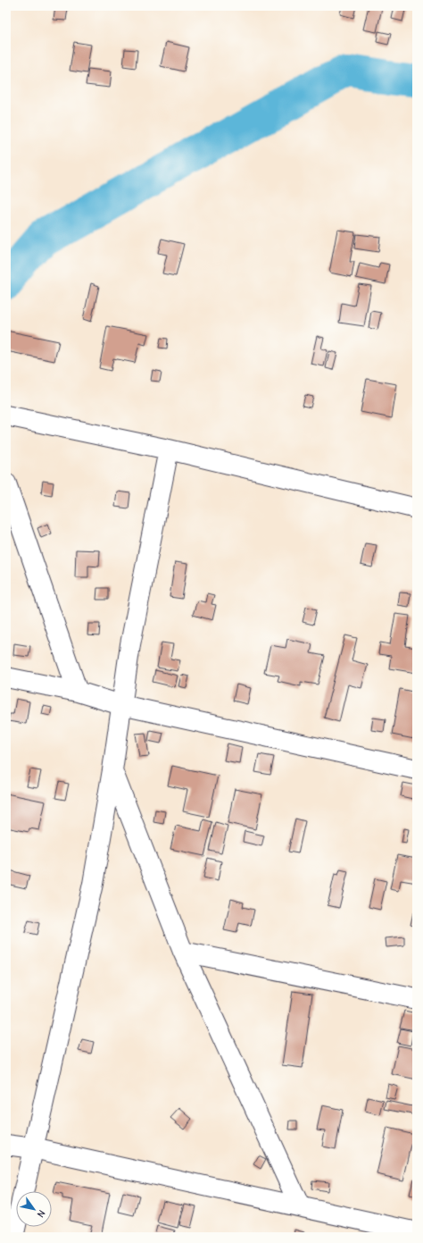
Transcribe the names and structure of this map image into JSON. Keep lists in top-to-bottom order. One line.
{"north":"bottom right"}
